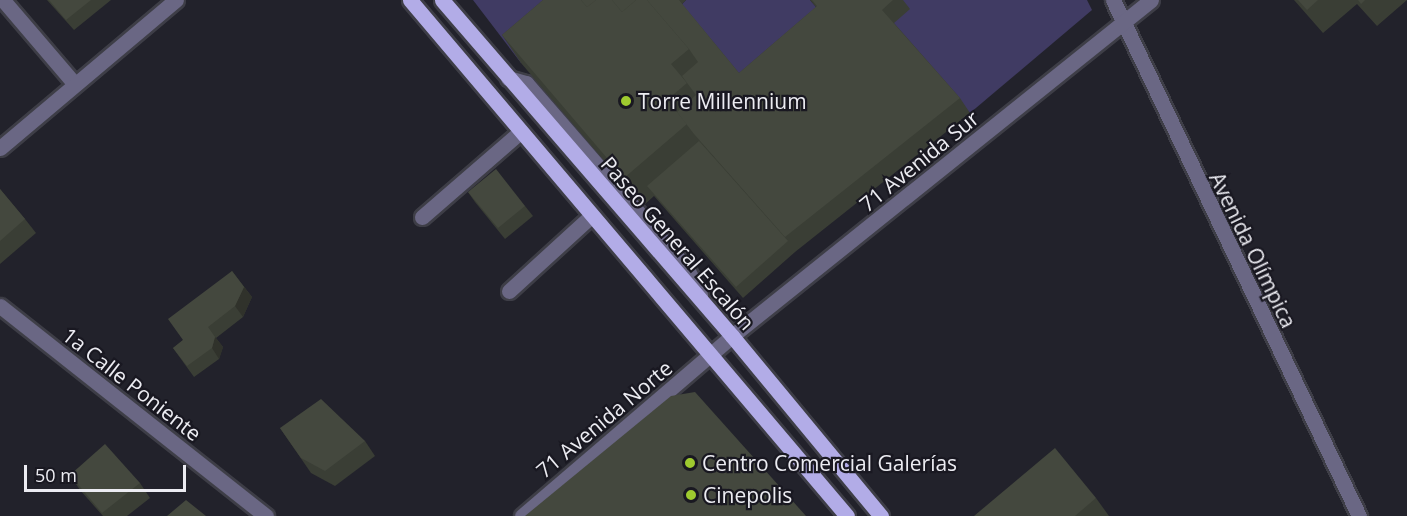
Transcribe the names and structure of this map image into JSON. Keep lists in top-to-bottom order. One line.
{"streets":{"main road":["Paseo General Escalón"],"street":["71 Avenida Sur","Avenida Olímpica","1a Calle Poniente","71 Avenida Norte"]},"crossings":[["71 Avenida Sur","Paseo General Escalón"],["71 Avenida Sur","Avenida Olímpica"],["71 Avenida Sur","71 Avenida Norte"]],"places":["Torre Millennium","Centro Comercial Galerías","Cinepolis"],"scale_bar":"50 m"}
